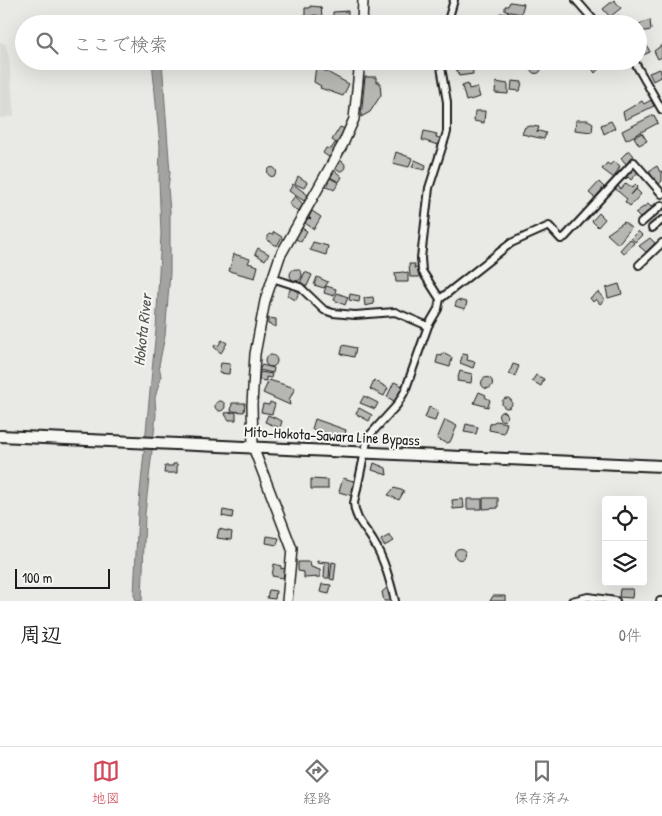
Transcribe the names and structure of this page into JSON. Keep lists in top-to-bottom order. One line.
{"streets":{"main road":["Mito-Hokota-Sawara Line Bypass"]},"water":["Hokota River"],"scale_bar":"100 m","page":{"search":"ここで検索","scale":"100 m","heading":["周辺","0件"],"nav":["地図","経路","保存済み"]}}
